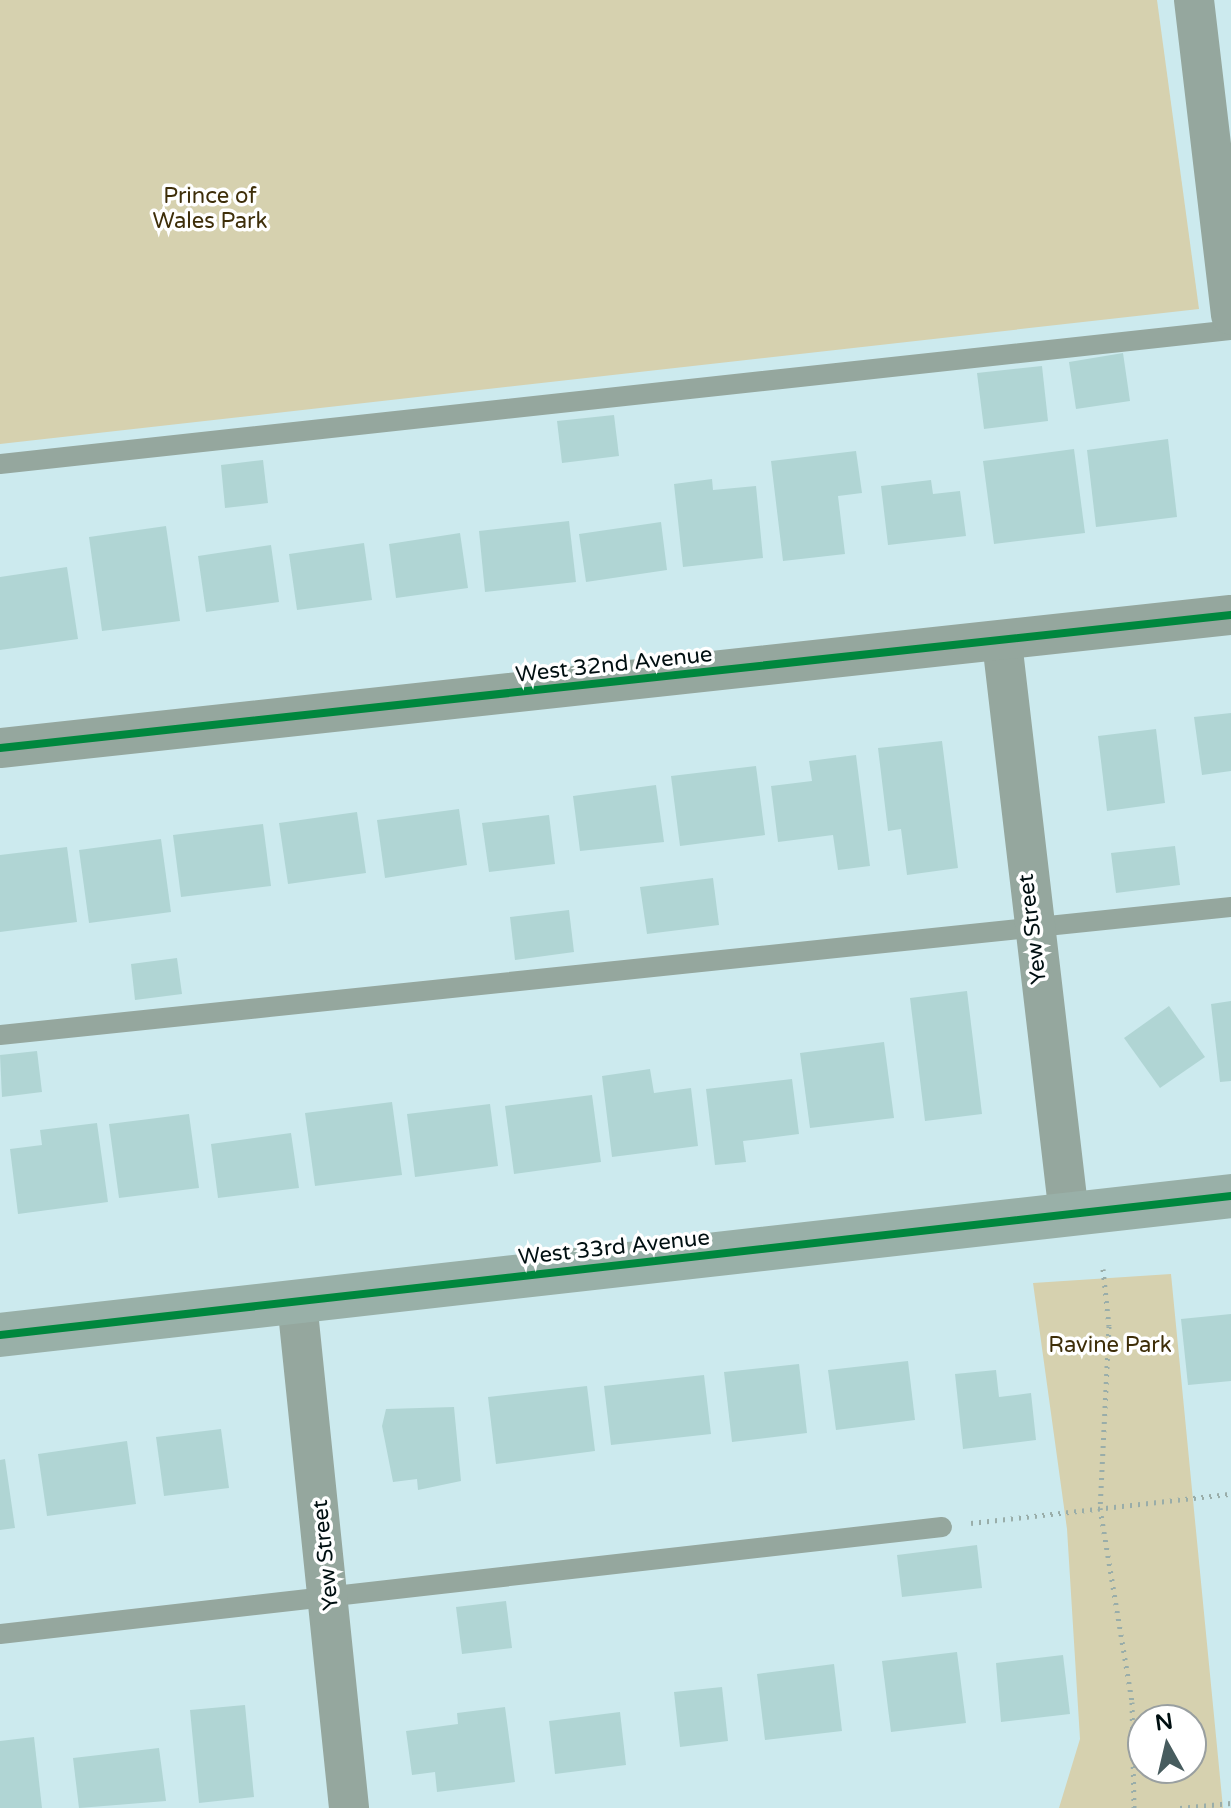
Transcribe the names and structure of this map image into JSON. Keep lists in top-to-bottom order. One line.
{"streets":{"street":["West 32nd Avenue","Yew Street","West 33rd Avenue"]},"crossings":[["West 32nd Avenue","Yew Street"],["Yew Street","West 33rd Avenue"]],"parks":["Prince of Wales Park","Ravine Park"],"north":"top"}
